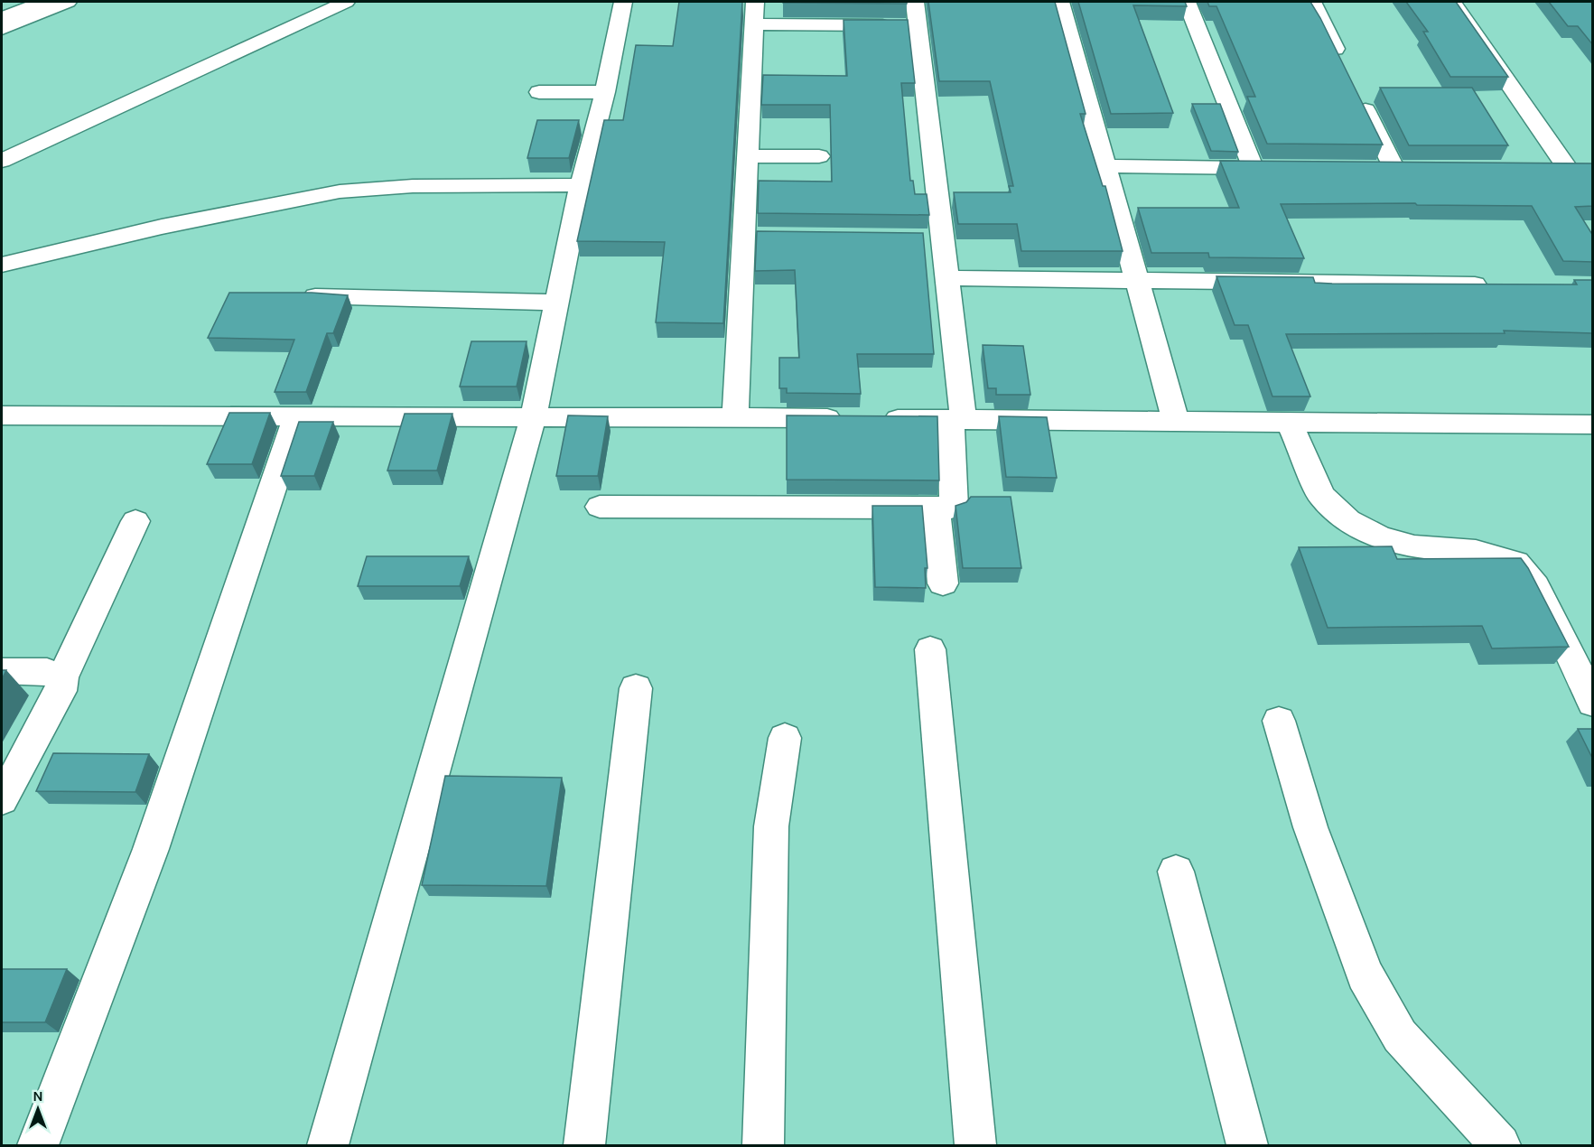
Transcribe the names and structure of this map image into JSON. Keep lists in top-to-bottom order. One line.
{"north":"top"}
